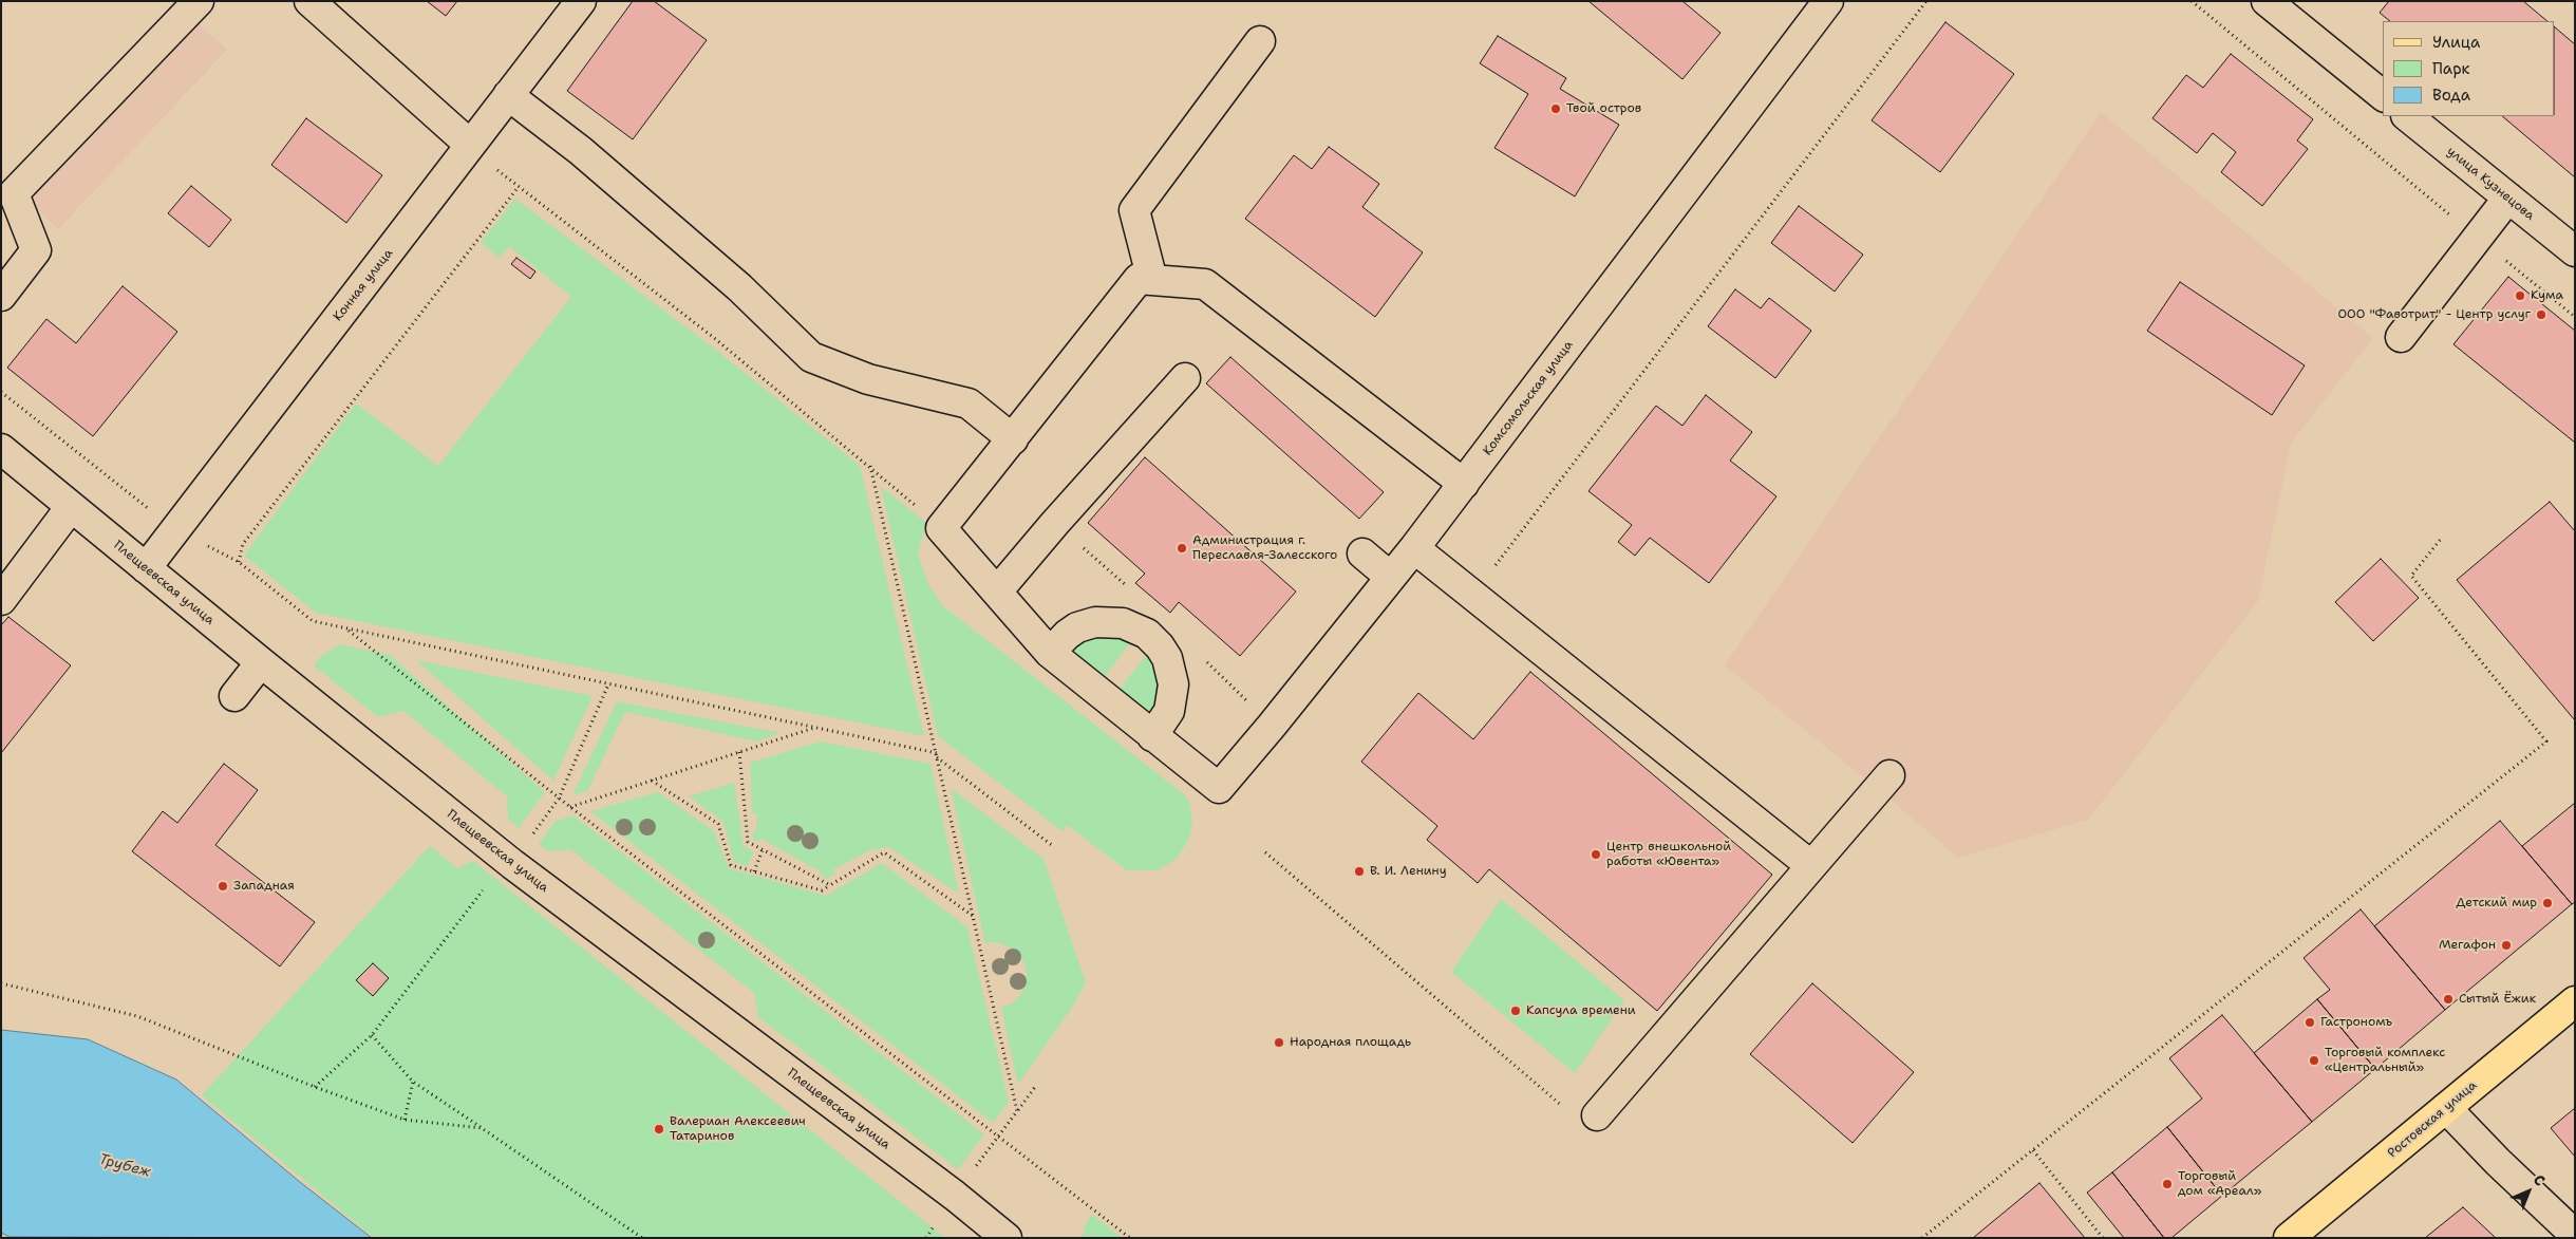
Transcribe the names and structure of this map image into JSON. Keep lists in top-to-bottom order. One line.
{"streets":{"main road":["Ростовская улица"],"street":["улица Кузнецова","Конная улица","Комсомольская улица","Плещеевская улица"]},"crossings":[["Конная улица","Плещеевская улица"]],"water":["Трубеж"],"places":["Твой остров","Кума","ООО \"Фавотрит\" - Центр услуг","Администрация г. Переславля-Залесского","Центр внешкольной работы «Ювента»","В. И. Ленину","Западная","Детский мир","Мегафон","Сытый Ёжик","Капсула времени","Гастрономъ","Народная площадь","Торговый комплекс «Центральный»","Валериан Алексеевич Татаринов","Торговый дом «Ареал»"],"legend":["Улица","Парк","Вода"],"north":"top right"}
